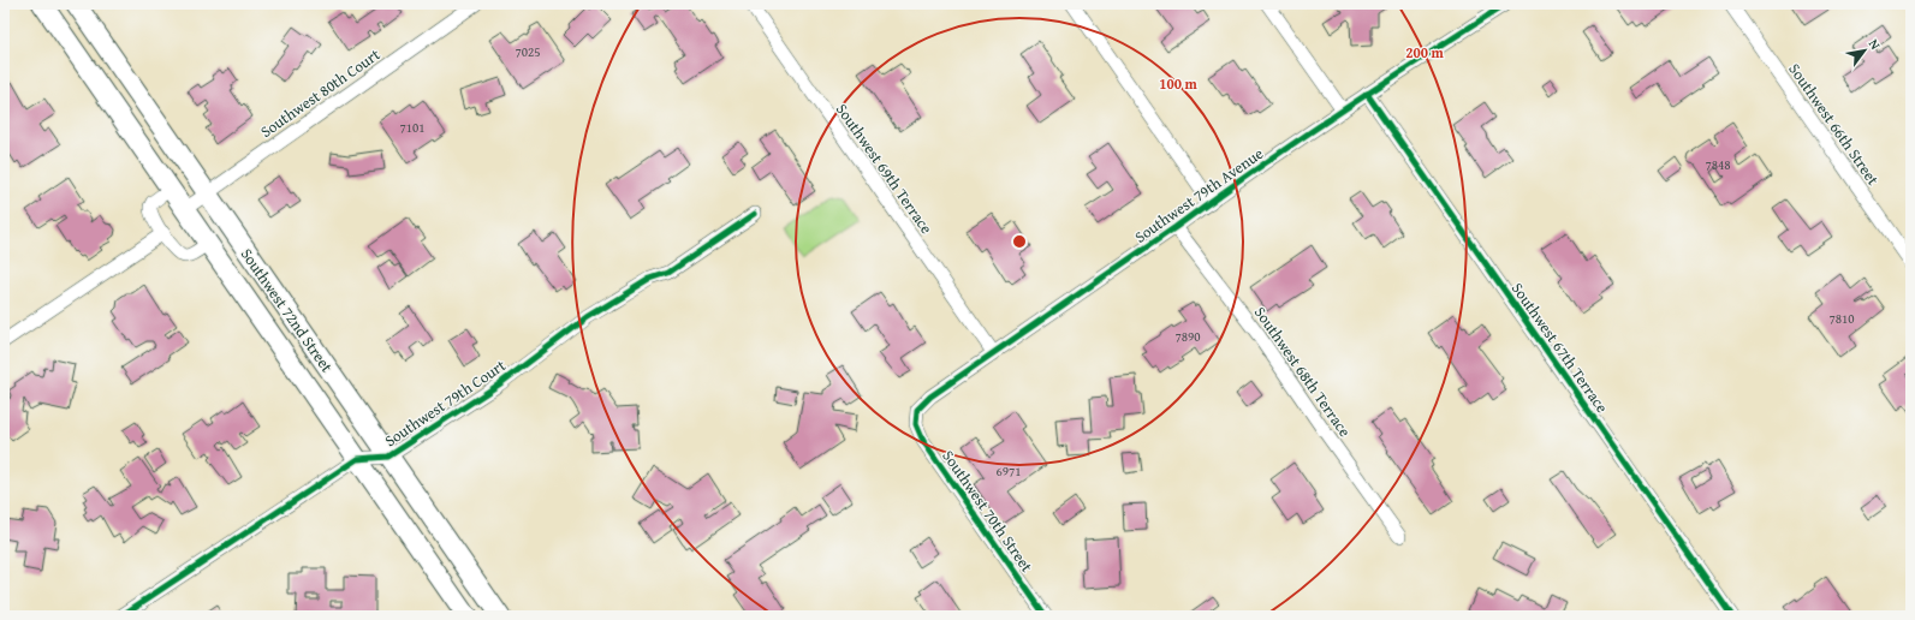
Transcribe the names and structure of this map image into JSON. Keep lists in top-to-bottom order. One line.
{"streets":{"main road":["Southwest 72nd Street"],"street":["Southwest 80th Court","Southwest 66th Street","Southwest 69th Terrace","Southwest 79th Avenue","Southwest 67th Terrace","Southwest 68th Terrace","Southwest 79th Court","Southwest 70th Street"]},"crossings":[["Southwest 80th Court","Southwest 72nd Street"],["Southwest 69th Terrace","Southwest 79th Avenue"],["Southwest 79th Avenue","Southwest 67th Terrace"],["Southwest 79th Avenue","Southwest 68th Terrace"],["Southwest 79th Avenue","Southwest 70th Street"],["Southwest 72nd Street","Southwest 79th Court"]],"house_numbers":["7025","7101","7848","7810","7890","6971"],"north":"top right","rings":["200 m","100 m"]}
